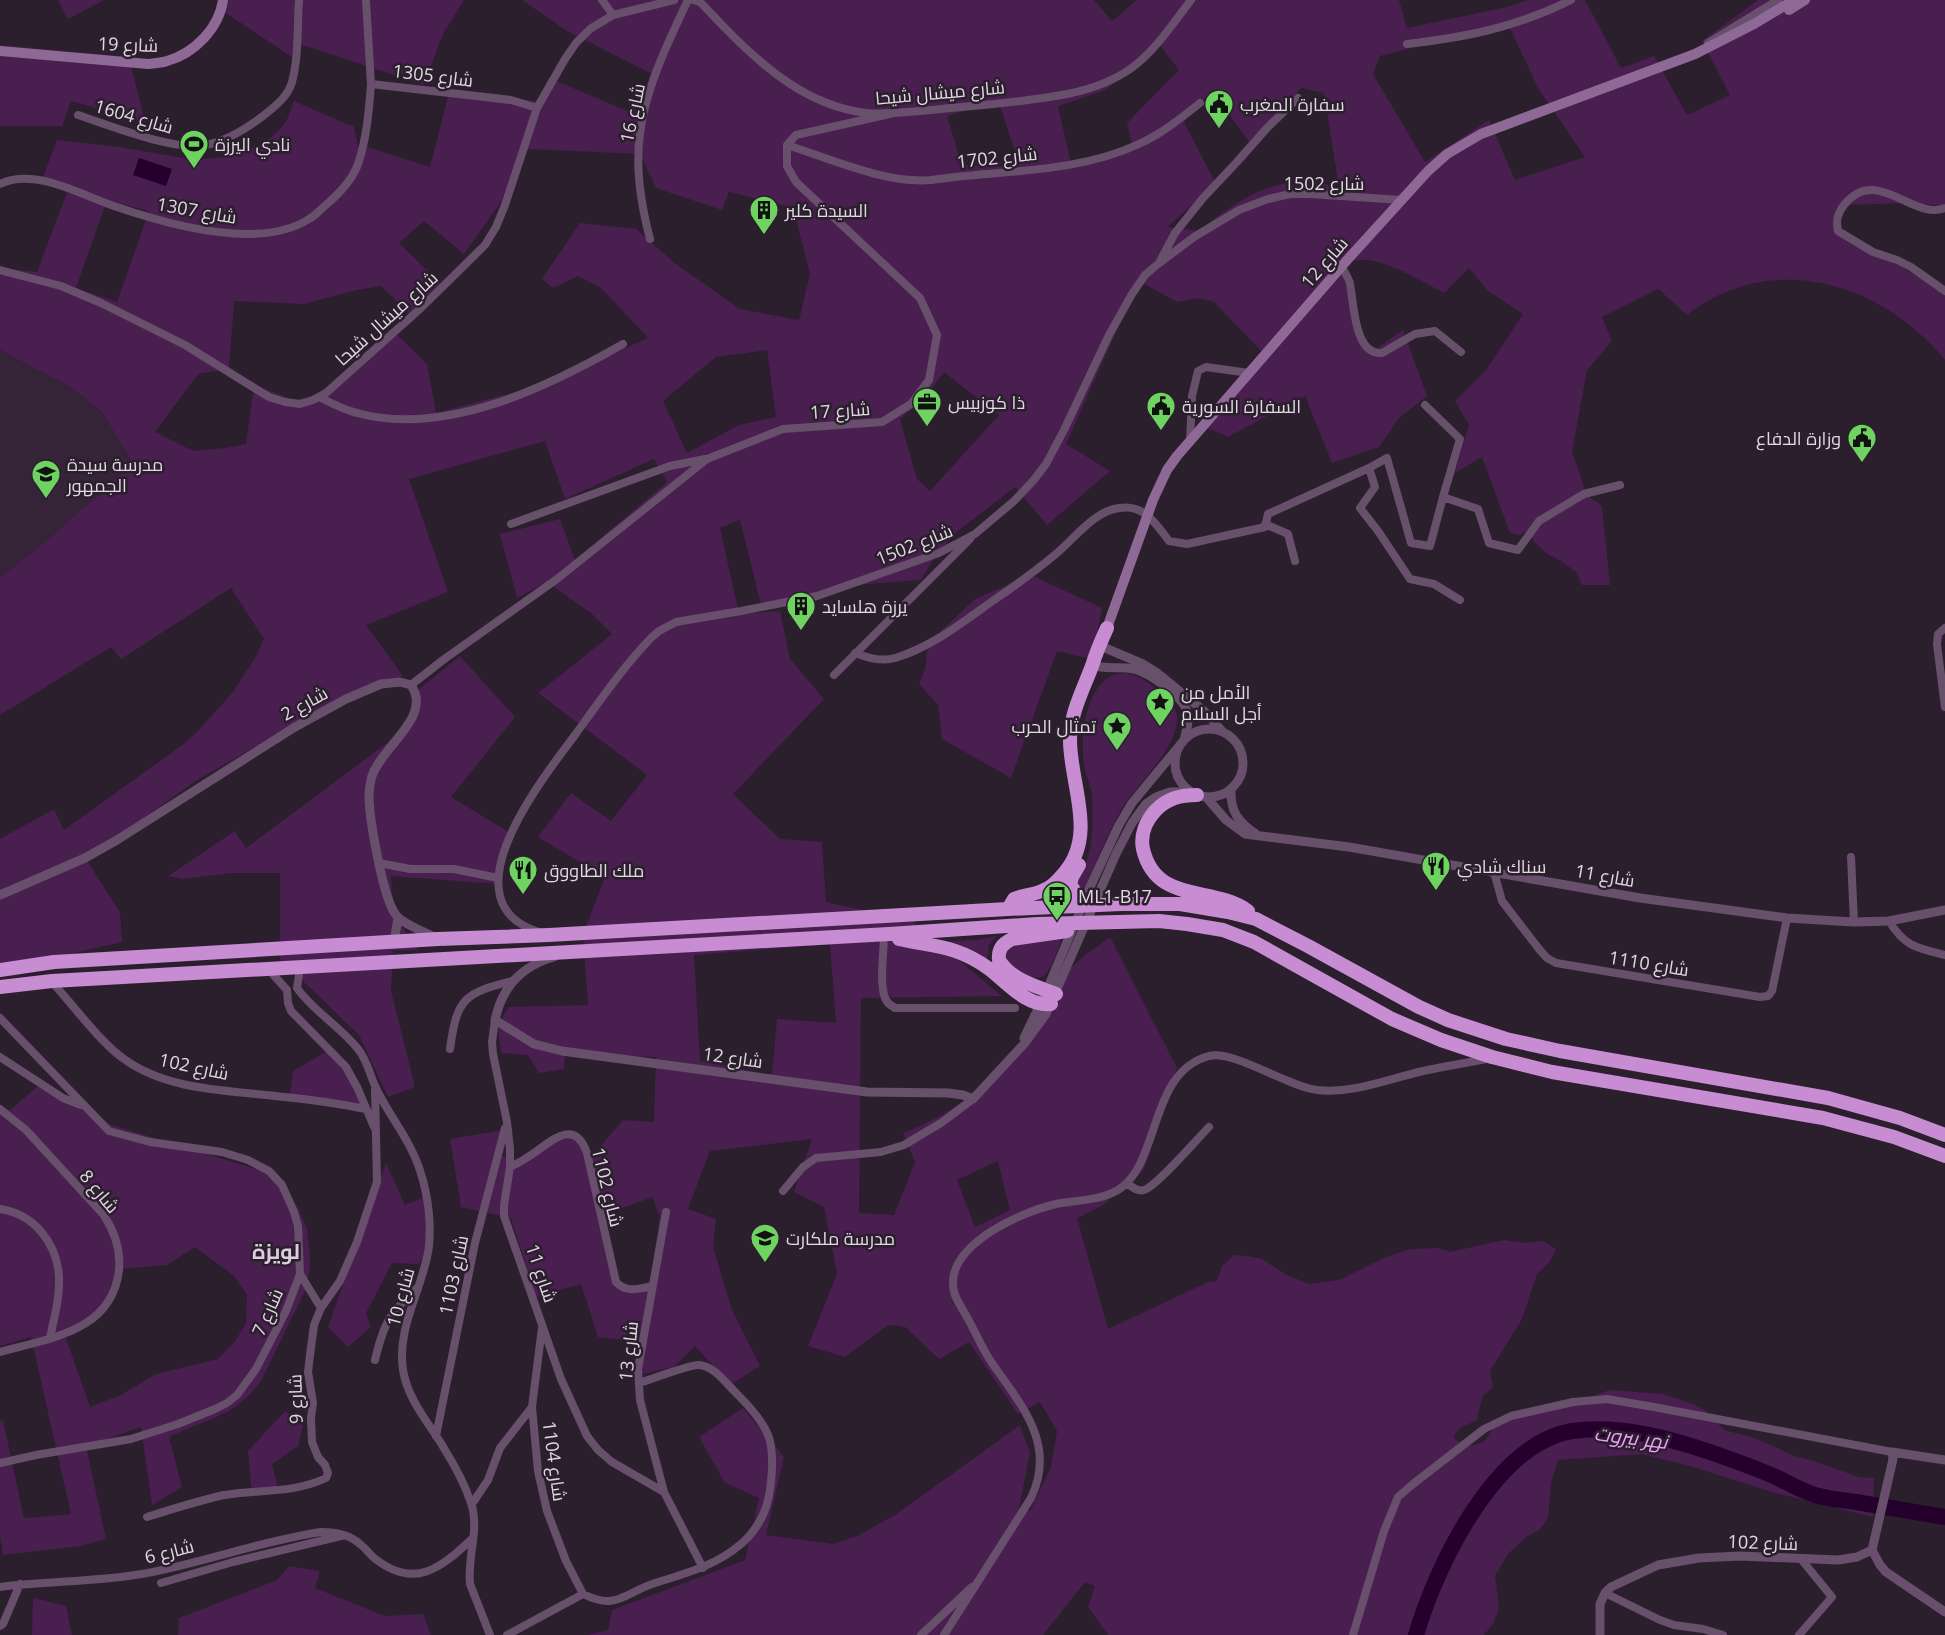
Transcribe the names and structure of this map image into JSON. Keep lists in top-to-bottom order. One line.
{"streets":{"main road":["شارع 19","شارع 12"],"street":["شارع 1305","شارع ميشال شيحا","شارع 16","شارع 1604","شارع 1702","شارع 1502","شارع 1307","شارع 17","شارع 2","شارع 11","شارع 1110","شارع 102","شارع 1102","شارع 8","شارع 1103","شارع 10","شارع 7","شارع 13","شارع 9","شارع 1104","شارع 6"]},"crossings":[["شارع 1305","شارع ميشال شيحا"],["شارع 1305","شارع 1307"],["شارع 1702","شارع 17"],["شارع 1502","شارع 12"],["شارع 12","شارع 11"],["شارع 17","شارع 2"],["شارع 11","شارع 1110"],["شارع 11","شارع 1102"],["شارع 11","شارع 1103"],["شارع 11","شارع 13"],["شارع 11","شارع 1104"],["شارع 1102","شارع 13"],["شارع 1103","شارع 10"],["شارع 10","شارع 9"]],"districts":["لويزة"],"water":["نهر بيروت"],"places":{"public building":["سفارة المغرب","السفارة السورية","وزارة الدفاع"],"sports":["نادي اليرزة"],"building":["السيدة كلير","يرزة هلسايد"],"office":["ذا كوزبيس"],"school or university":["مدرسة سيدة الجمهور","مدرسة ملكارت"],"place":["الأمل من أجل السلام","تمثال الحرب"],"restaurant":["سناك شادي","ملك الطاووق"],"bus stop":["ML1-B17"]}}
